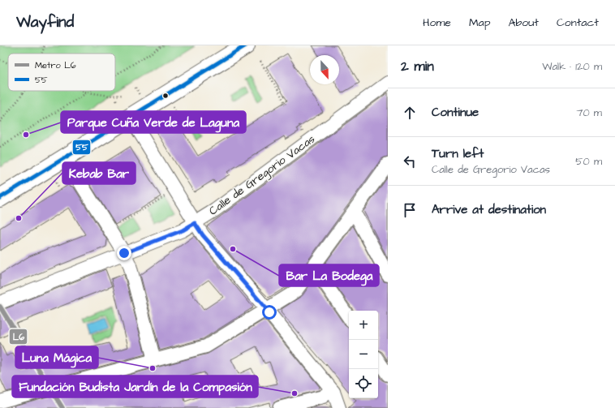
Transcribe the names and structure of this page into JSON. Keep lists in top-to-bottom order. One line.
{"streets":{"street":["Calle de Gregorio Vacas"]},"places":["Parque Cuña Verde de Laguna","Kebab Bar","Bar La Bodega","Luna Mágica","Fundación Budista Jardín de la Compasión"],"lines":["transit line 55","metro line L6"],"legend":["Metro L6","55"],"north":"bottom","page":{"header":"Wayfind","nav":["Home","Map","About","Contact"],"heading":["2 min","Walk · 120 m"],"list":[["Continue","70 m"],["Turn left","Calle de Gregorio Vacas","50 m"],"Arrive at destination"],"map_buttons":["+","−"]}}
